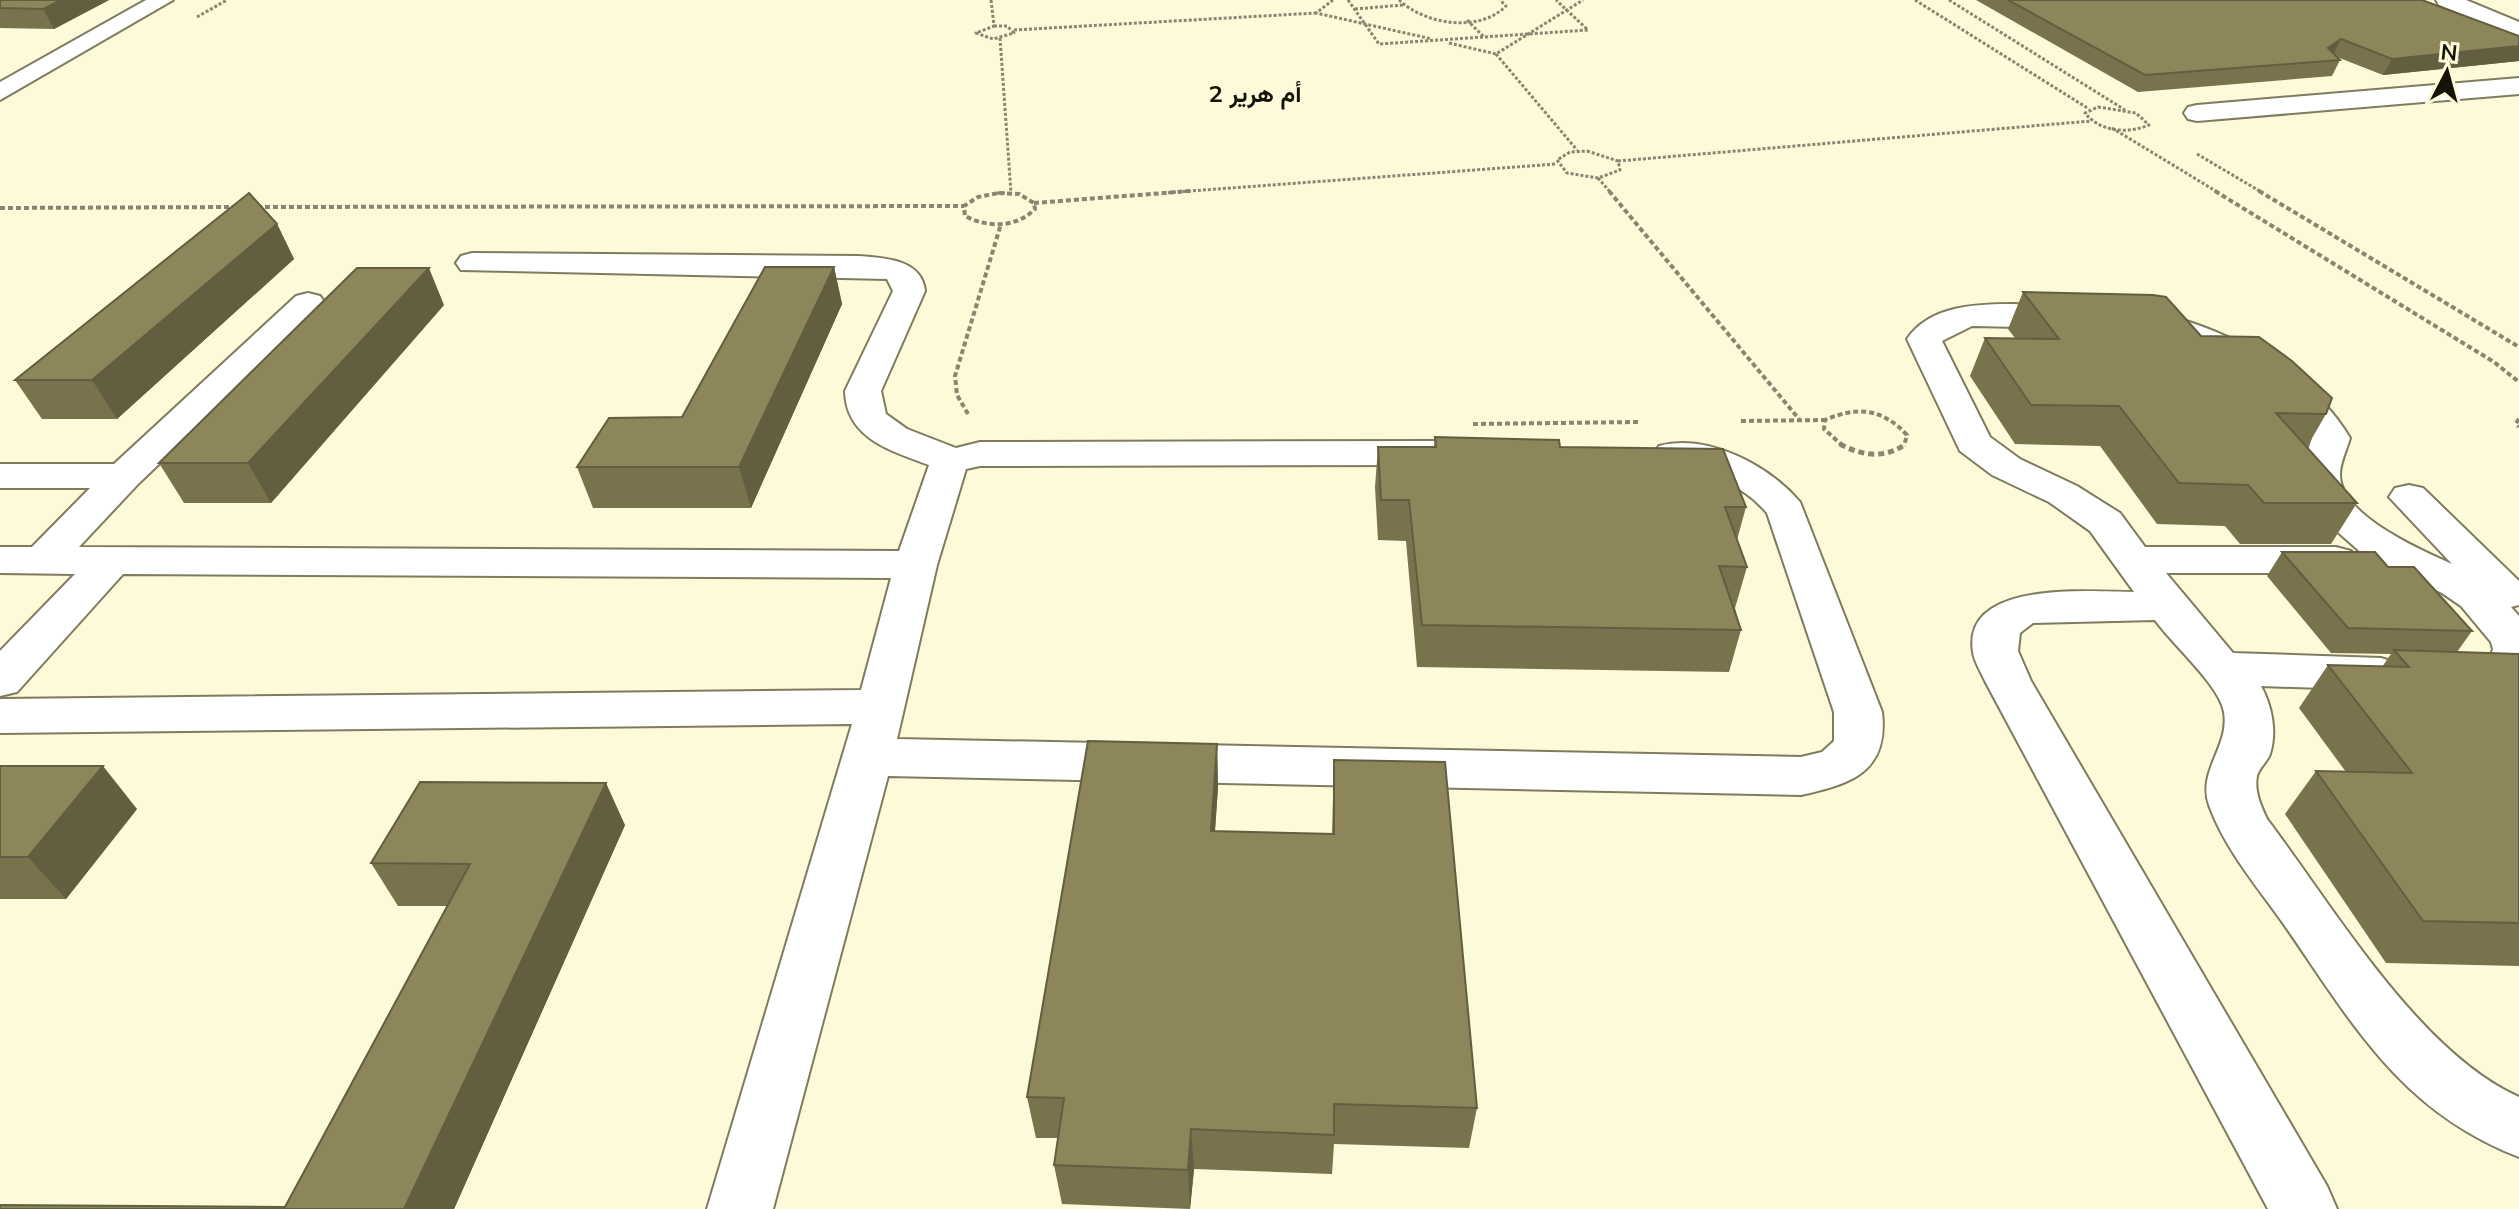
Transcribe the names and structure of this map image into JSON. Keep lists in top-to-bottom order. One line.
{"districts":["أم هرير 2"],"north":"top"}
